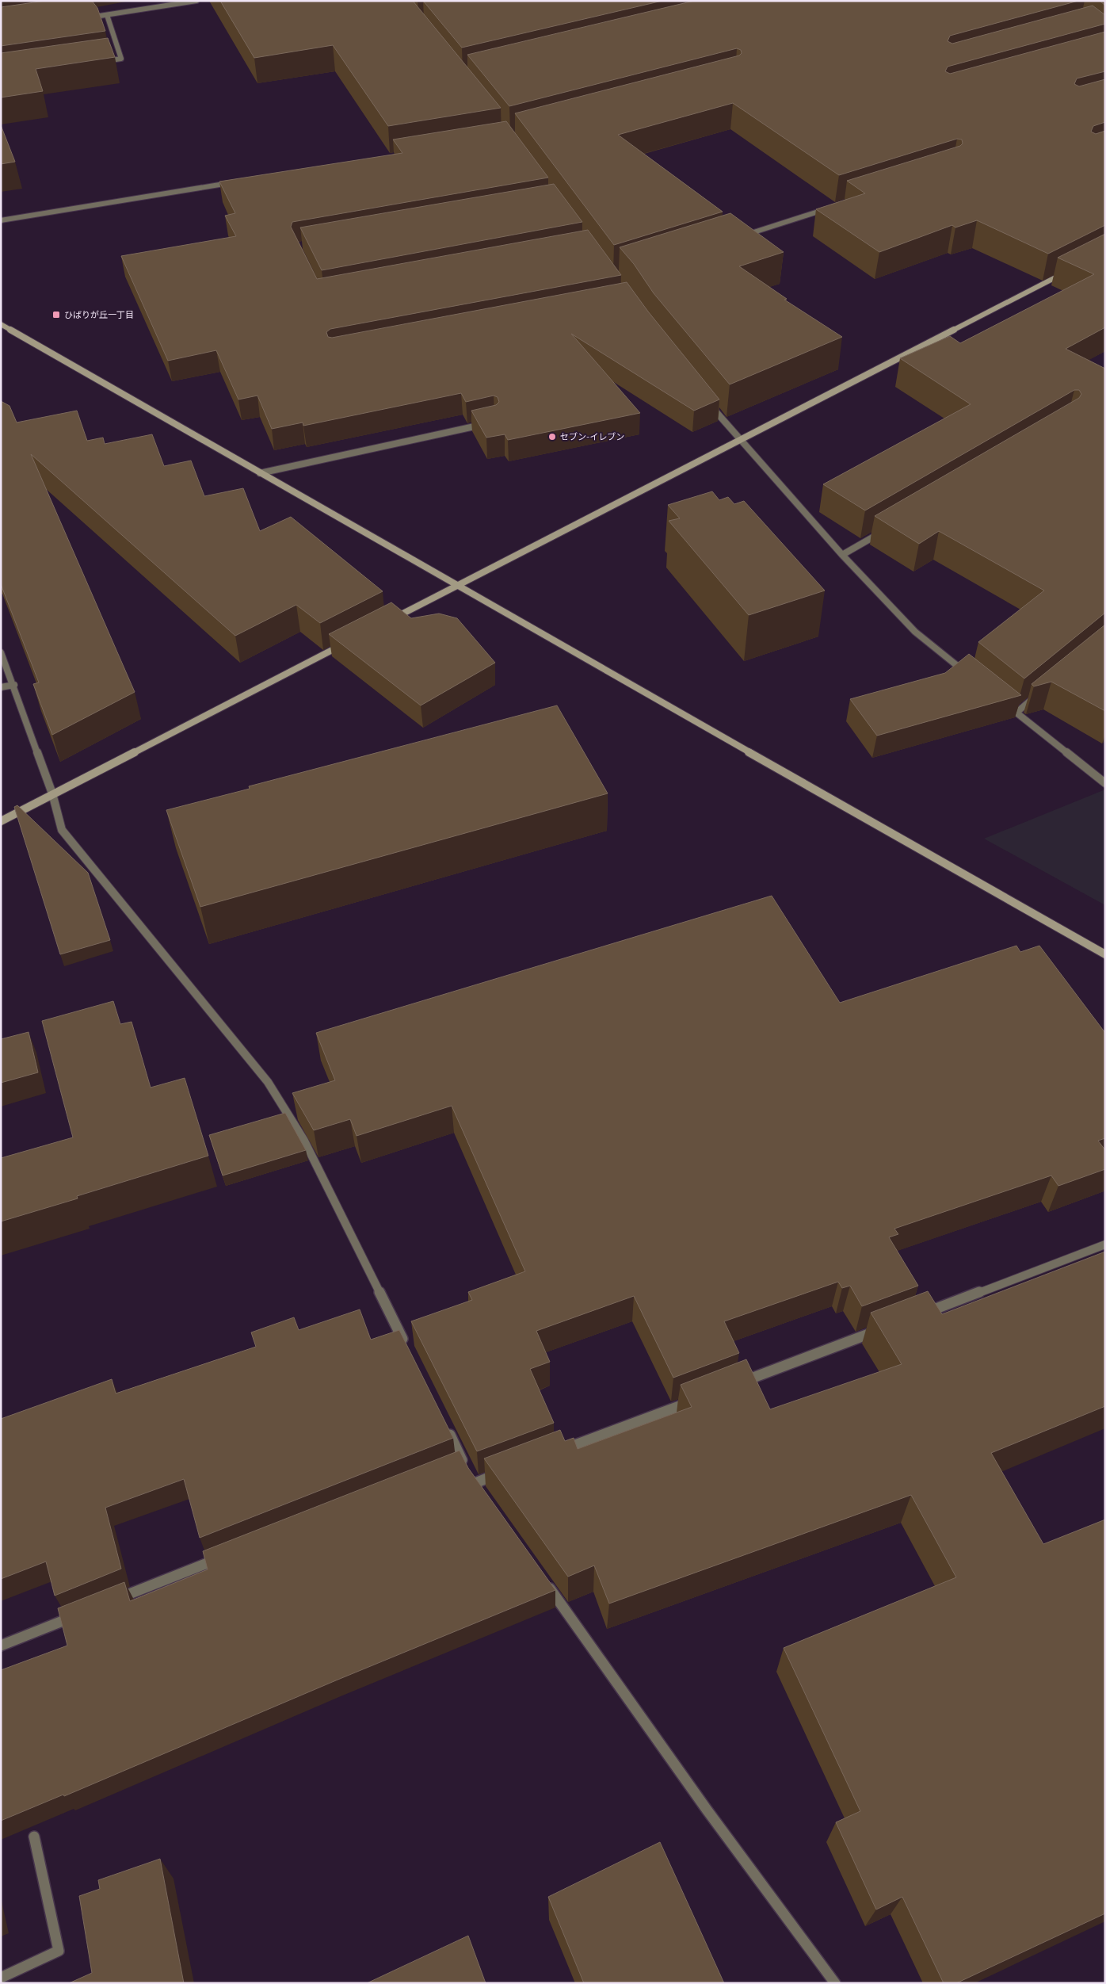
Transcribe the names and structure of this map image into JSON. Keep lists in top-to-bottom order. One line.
{"places":{"transit":["ひばりが丘一丁目"],"other":["セブン-イレブン"]}}
